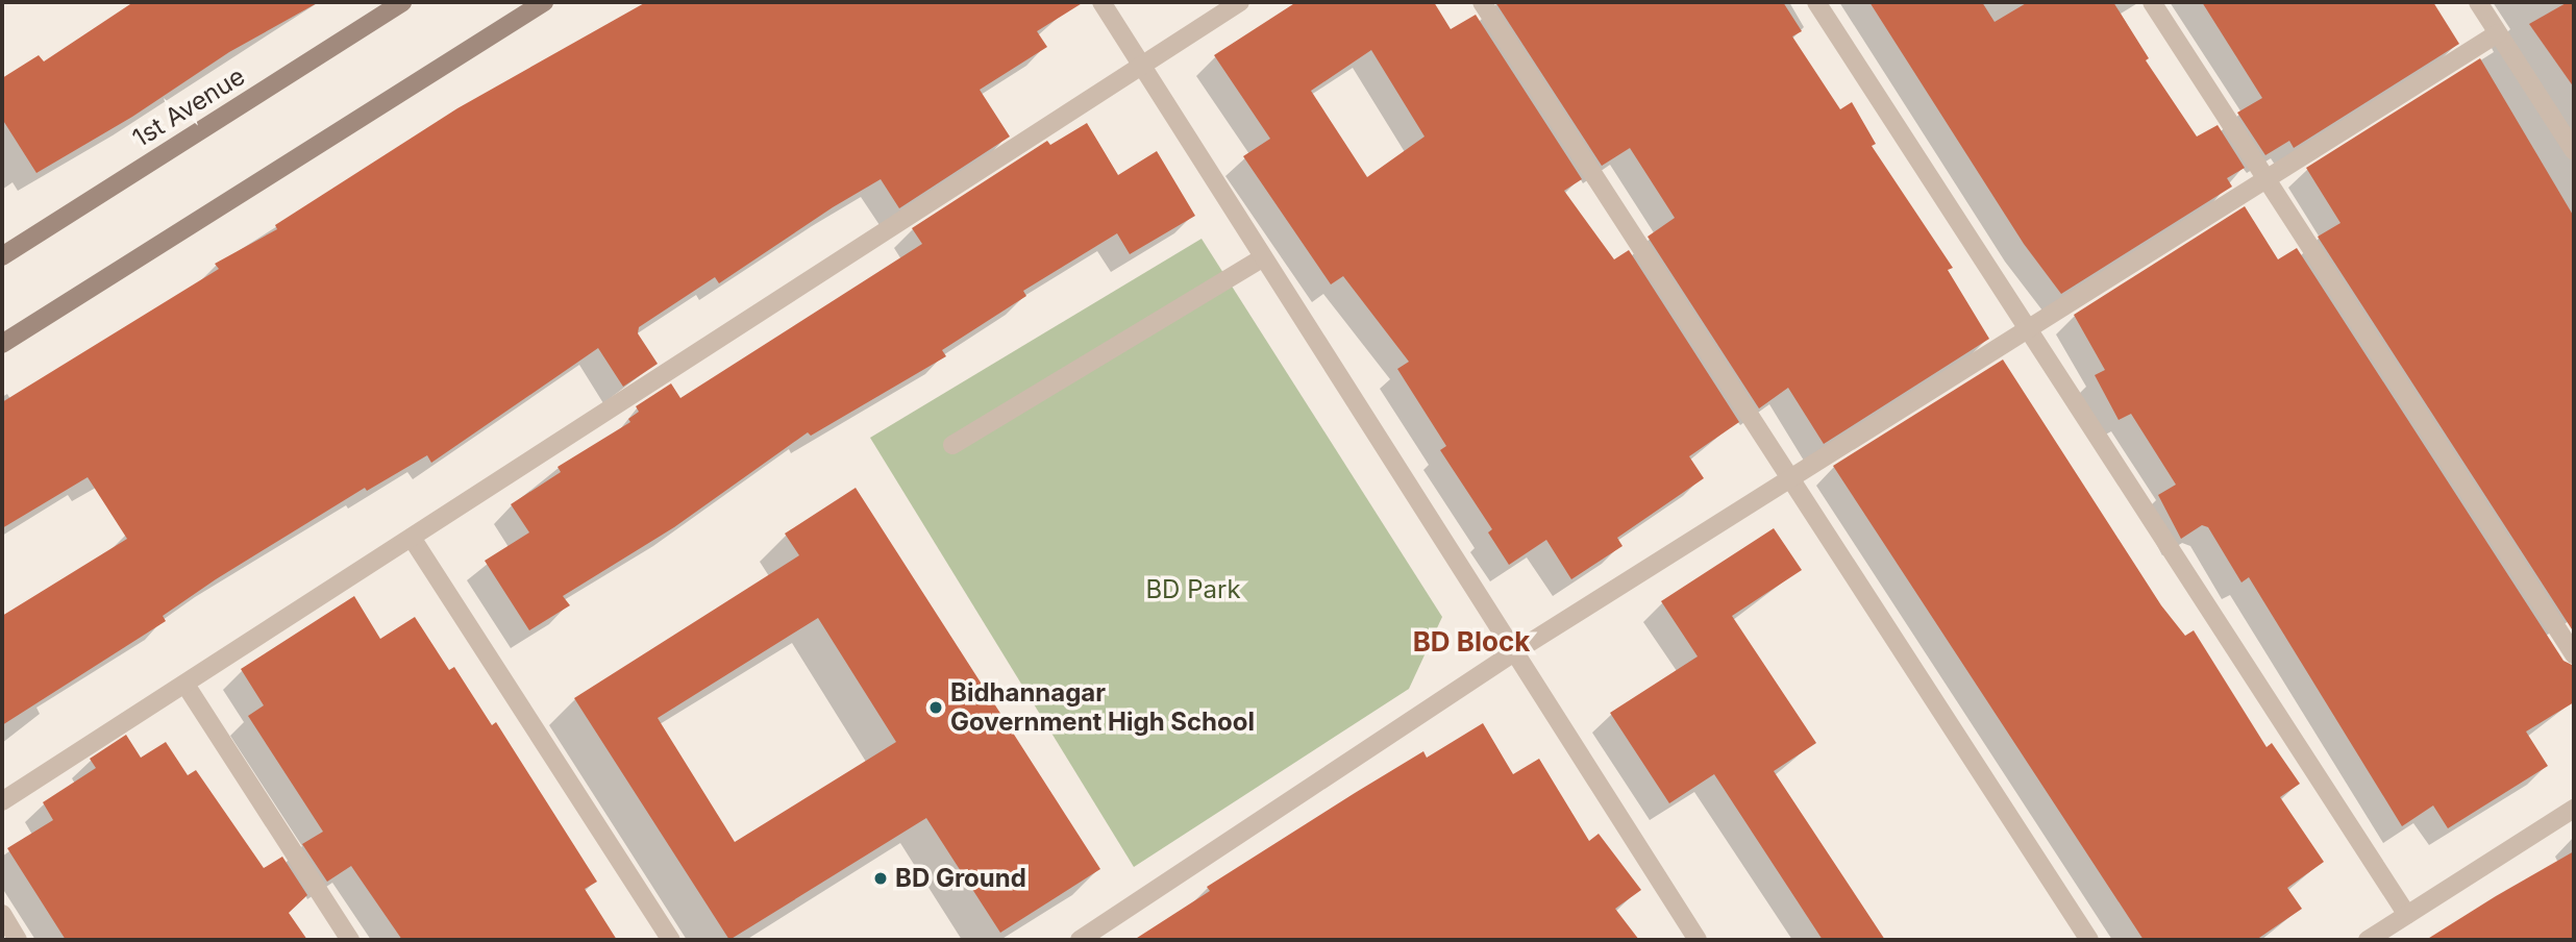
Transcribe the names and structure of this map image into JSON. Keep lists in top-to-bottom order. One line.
{"streets":{"main road":["1st Avenue"]},"districts":["BD Block"],"parks":["BD Park"],"places":["Bidhannagar Government High School","BD Ground"]}
